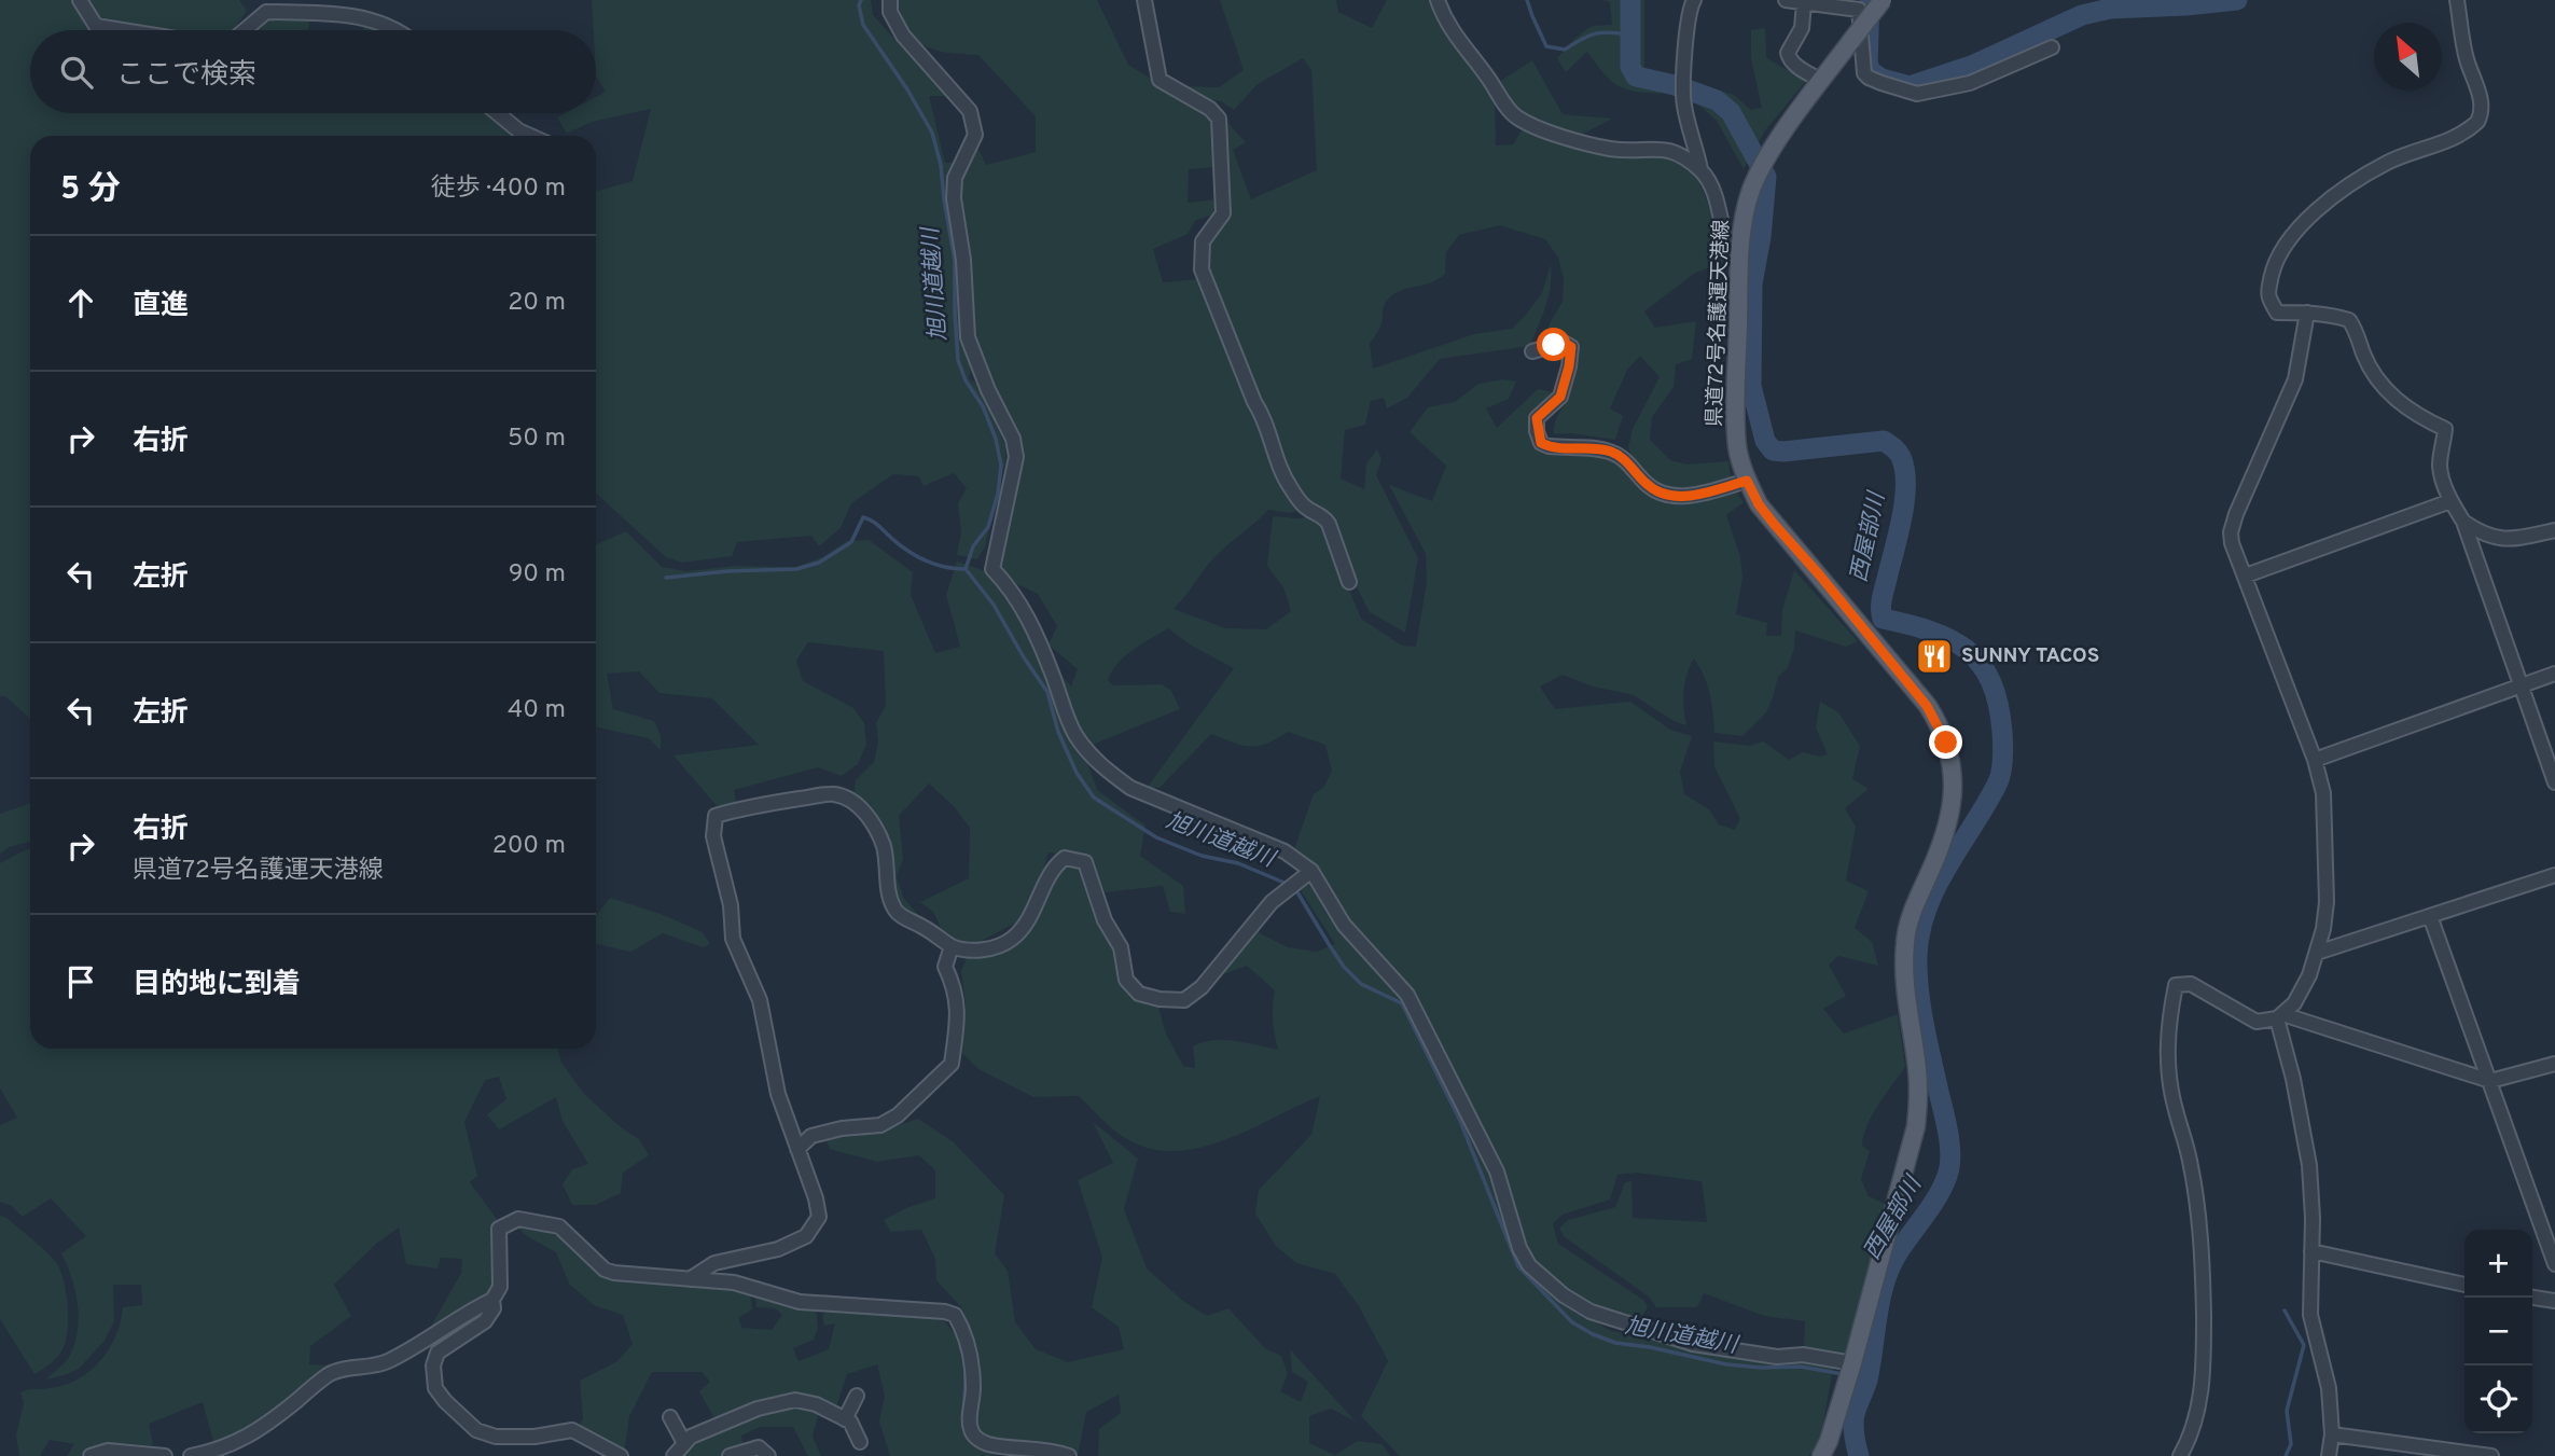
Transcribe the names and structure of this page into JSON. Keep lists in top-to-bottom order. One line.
{"streets":{"main road":["県道72号名護運天港線"]},"water":["旭川道越川","西屋部川"],"places":{"restaurant":["SUNNY TACOS"]},"north":"top left","page":{"search":"ここで検索","heading":["5 分","徒歩 · 400 m"],"list":[["直進","20 m"],["右折","50 m"],["左折","90 m"],["左折","40 m"],["右折","県道72号名護運天港線","200 m"],"目的地に到着"],"map_buttons":["+","−"]}}
